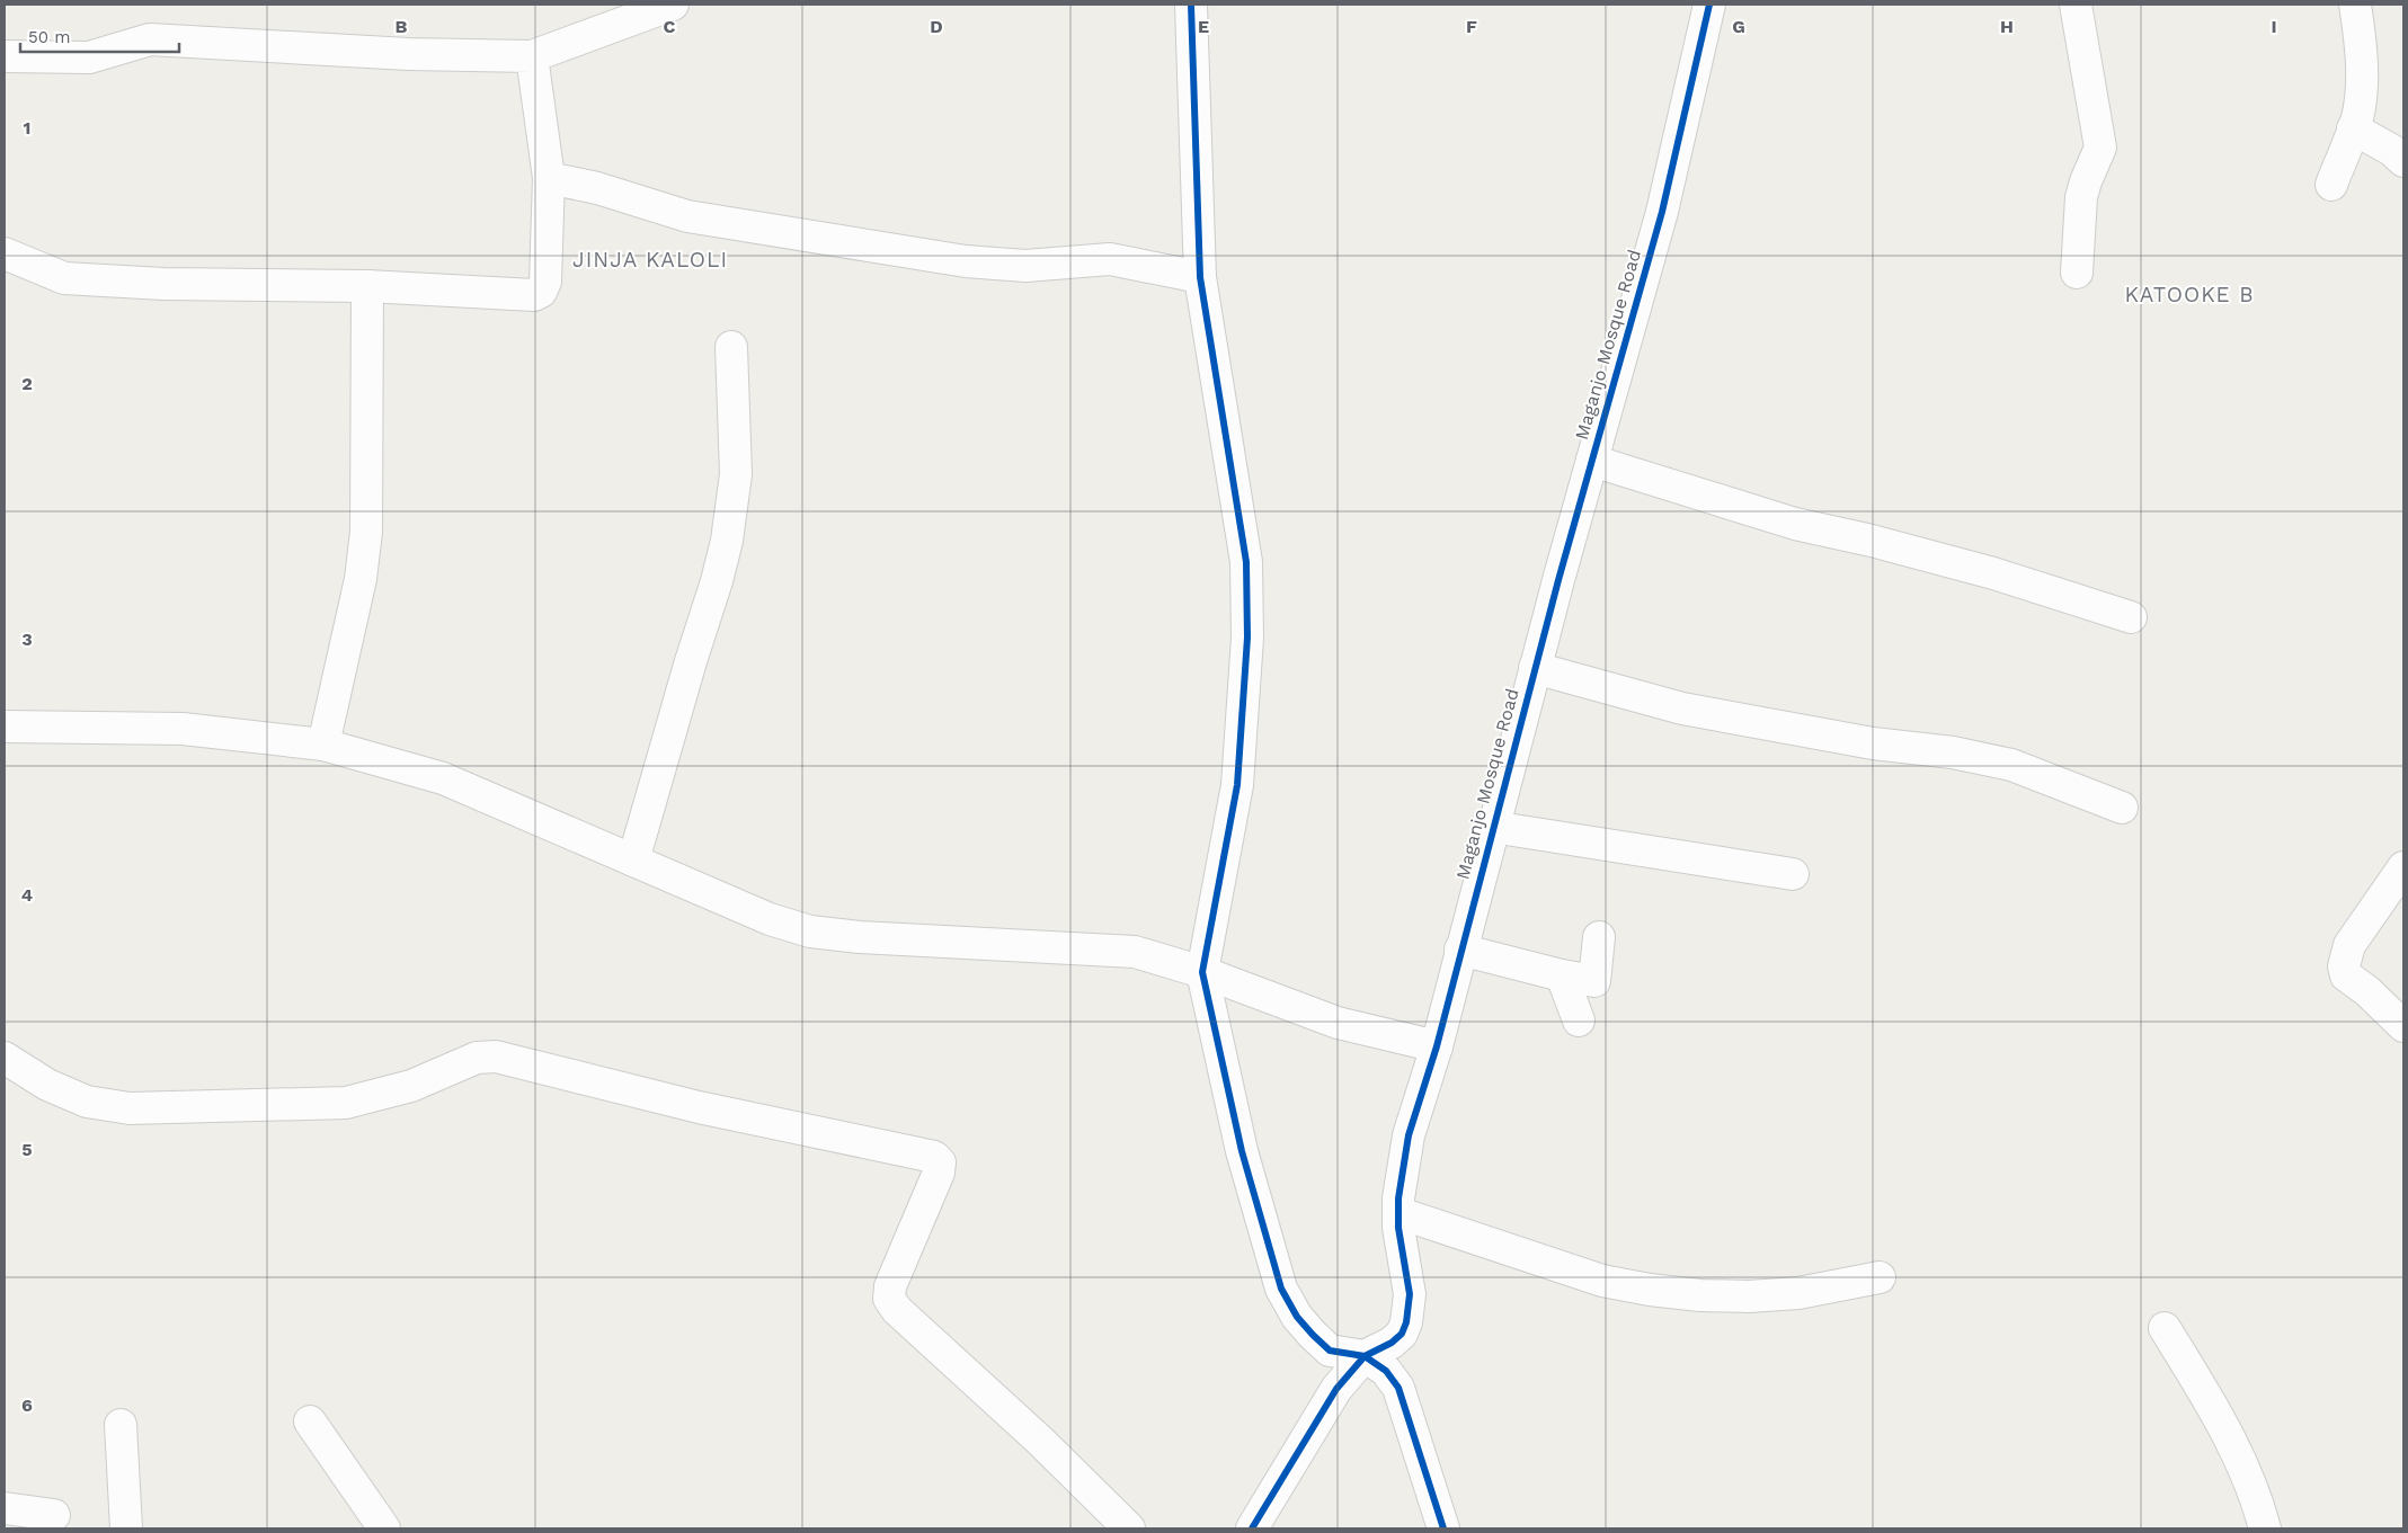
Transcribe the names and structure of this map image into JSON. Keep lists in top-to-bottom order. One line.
{"streets":{"street":["Maganjo Mosque Road"]},"districts":["JINJA KALOLI","KATOOKE B"],"scale_bar":"50 m","grid":{"columns":["B","C","D","E","F","G","H","I"],"rows":["1","2","3","4","5","6"]}}
